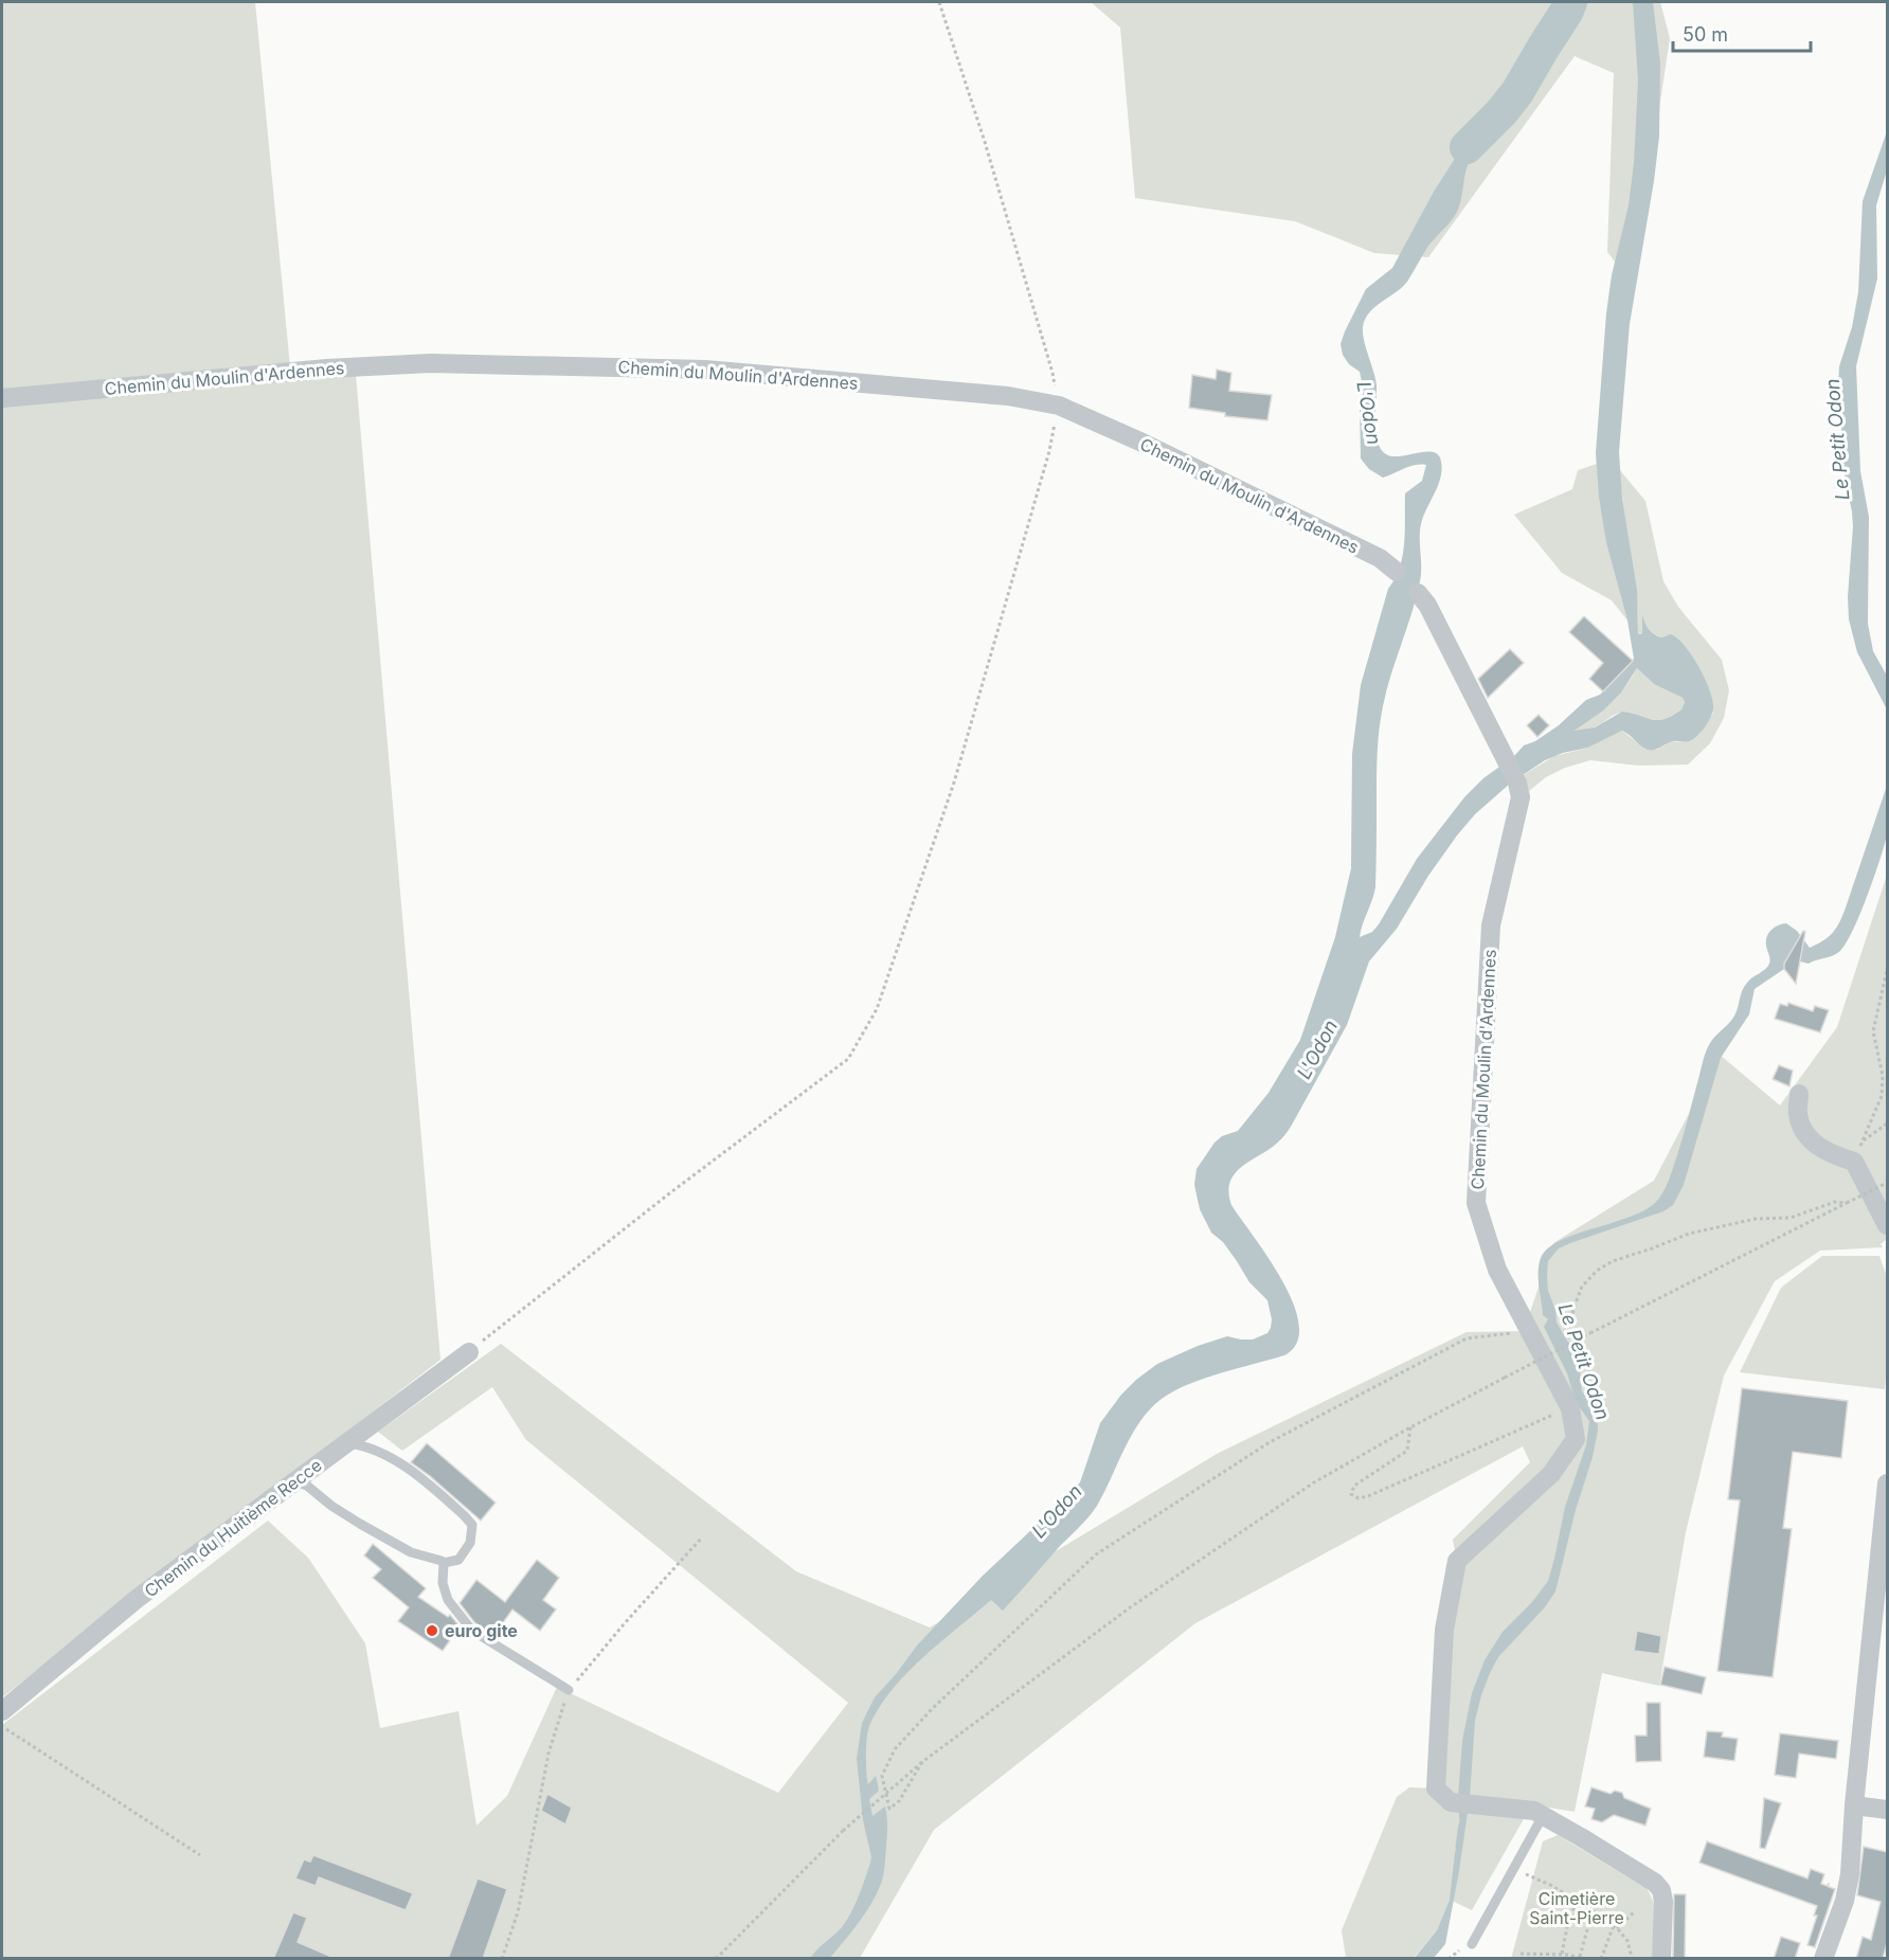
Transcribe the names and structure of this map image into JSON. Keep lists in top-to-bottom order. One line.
{"streets":{"street":["Chemin du Moulin d'Ardennes","Chemin du Huitième Recce"]},"water":["L'Odon","Le Petit Odon"],"parks":["Cimetière Saint-Pierre"],"places":["euro gite"],"scale_bar":"50 m"}
